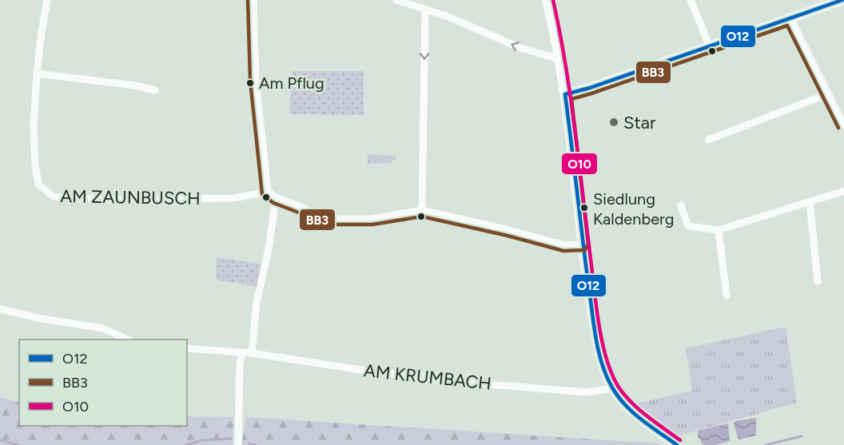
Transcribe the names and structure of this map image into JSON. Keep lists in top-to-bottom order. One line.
{"streets":{"street":["AM ZAUNBUSCH","AM KRUMBACH"]},"places":["Am Pflug","Star","Siedlung Kaldenberg"],"lines":["transit line O12","transit line BB3","transit line O10"],"legend":["O12","BB3","O10"]}
